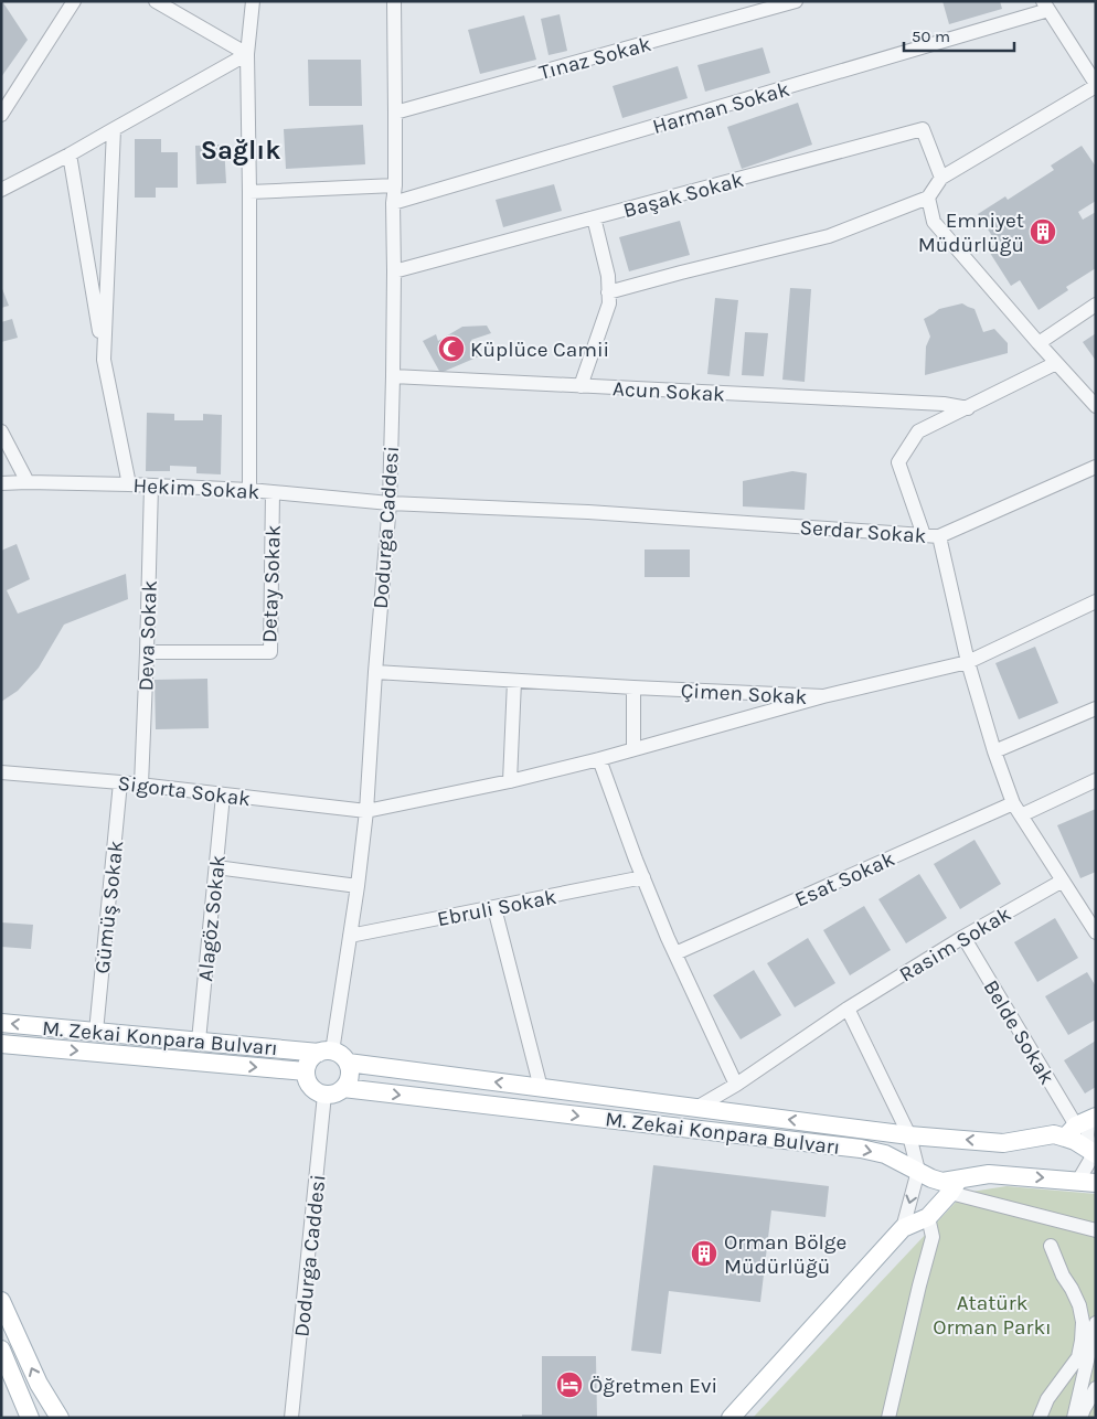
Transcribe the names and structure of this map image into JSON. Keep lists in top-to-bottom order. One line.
{"streets":{"main road":["M. Zekai Konpara Bulvarı"],"street":["Tınaz Sokak","Harman Sokak","Başak Sokak","Acun Sokak","Hekim Sokak","Dodurga Caddesi","Serdar Sokak","Detay Sokak","Deva Sokak","Çimen Sokak","Sigorta Sokak","Esat Sokak","Gümüş Sokak","Ebruli Sokak","Alagöz Sokak","Rasim Sokak","Belde Sokak"]},"crossings":[["Tınaz Sokak","Dodurga Caddesi"],["Harman Sokak","Dodurga Caddesi"],["Başak Sokak","Dodurga Caddesi"],["Acun Sokak","Dodurga Caddesi"],["Hekim Sokak","Dodurga Caddesi"],["Hekim Sokak","Serdar Sokak"],["Hekim Sokak","Detay Sokak"],["Hekim Sokak","Deva Sokak"],["Dodurga Caddesi","Serdar Sokak"],["Dodurga Caddesi","Çimen Sokak"],["Dodurga Caddesi","Sigorta Sokak"],["Dodurga Caddesi","Ebruli Sokak"],["Dodurga Caddesi","M. Zekai Konpara Bulvarı"],["Serdar Sokak","Çimen Sokak"],["Serdar Sokak","Esat Sokak"],["Serdar Sokak","Rasim Sokak"],["Detay Sokak","Deva Sokak"],["Deva Sokak","Sigorta Sokak"],["Çimen Sokak","Sigorta Sokak"],["Sigorta Sokak","Gümüş Sokak"],["Sigorta Sokak","Alagöz Sokak"],["Gümüş Sokak","M. Zekai Konpara Bulvarı"],["Alagöz Sokak","M. Zekai Konpara Bulvarı"],["Rasim Sokak","Belde Sokak"],["Rasim Sokak","M. Zekai Konpara Bulvarı"],["Belde Sokak","M. Zekai Konpara Bulvarı"]],"districts":["Sağlık"],"parks":["Atatürk Orman Parkı"],"places":{"building":["Emniyet Müdürlüğü","Orman Bölge Müdürlüğü"],"mosque":["Küplüce Camii"],"hotel":["Öğretmen Evi"]},"scale_bar":"50 m"}
